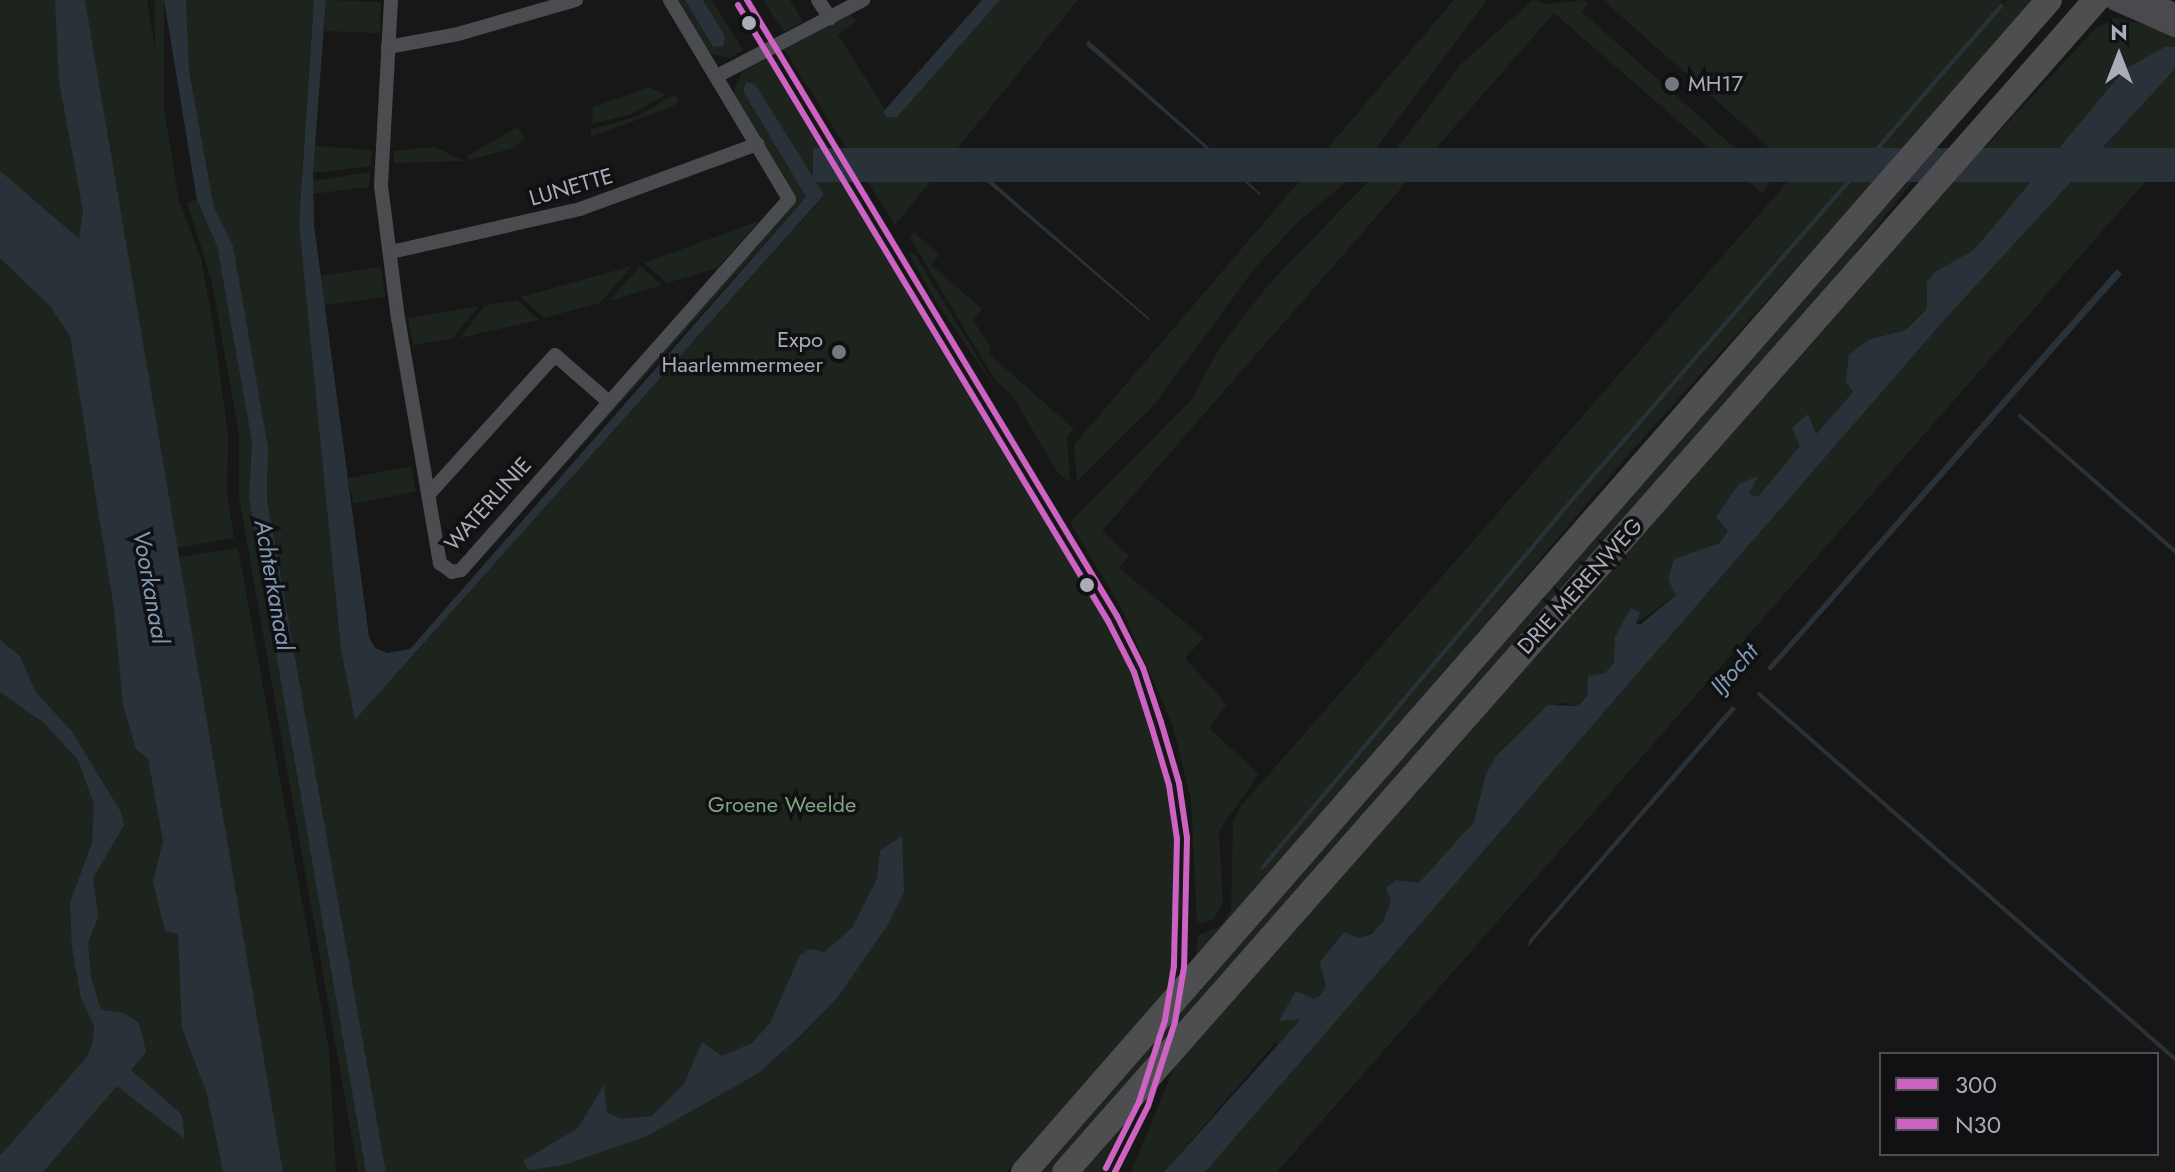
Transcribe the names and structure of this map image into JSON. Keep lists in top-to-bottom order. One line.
{"streets":{"highway":["DRIE MERENWEG"],"street":["LUNETTE","WATERLINIE"]},"crossings":[["LUNETTE","WATERLINIE"]],"water":["Achterkanaal","Voorkanaal","IJtocht"],"parks":["Groene Weelde"],"places":["MH17","Expo Haarlemmermeer"],"lines":["transit line 300","transit line N30"],"legend":["300","N30"],"north":"top"}
